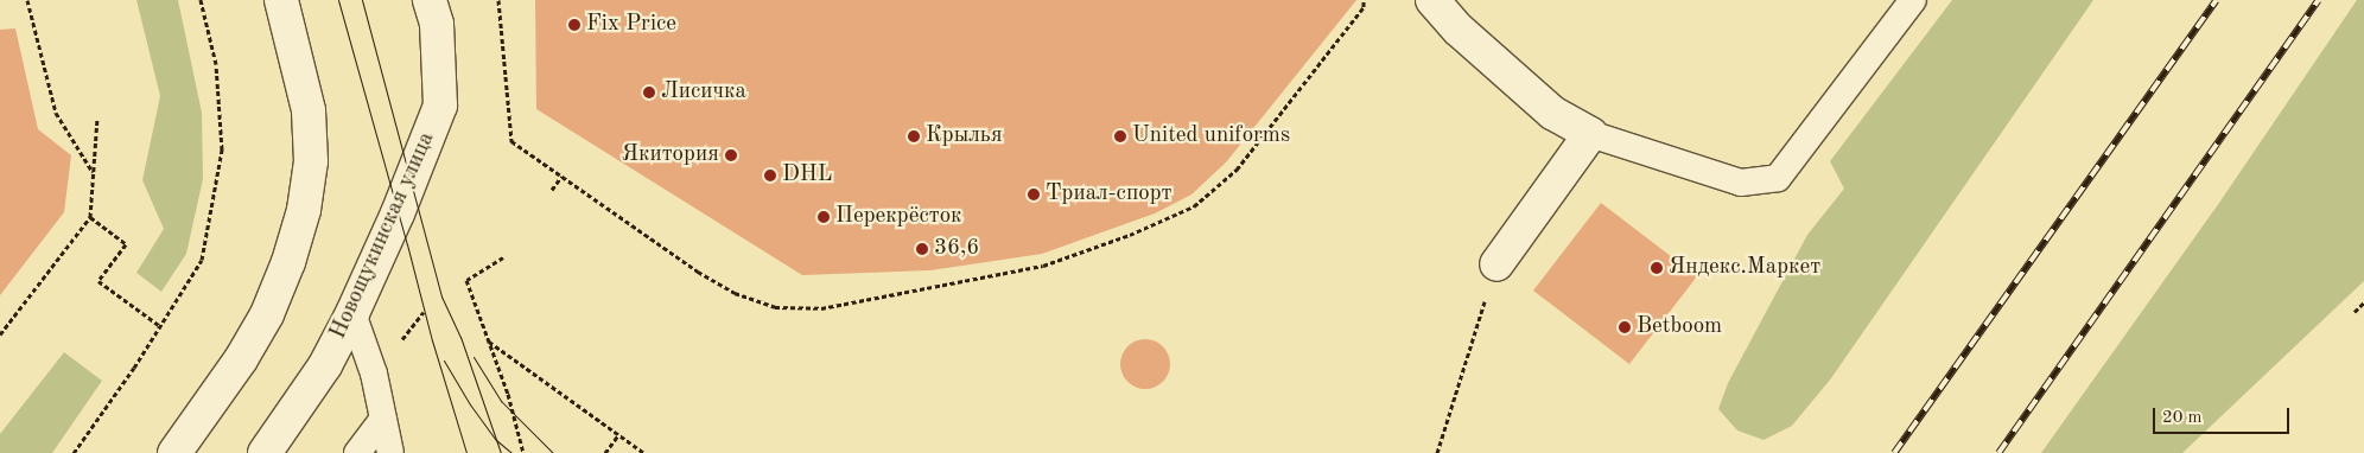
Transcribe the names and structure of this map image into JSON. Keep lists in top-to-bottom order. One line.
{"streets":{"main road":["Новощукинская улица"]},"places":["Fix Price","Лисичка","Крылья","United uniforms","Якитория","DHL","Триал-спорт","Перекрёсток","36,6","Яндекс.Маркет","Betboom"],"scale_bar":"20 m"}
